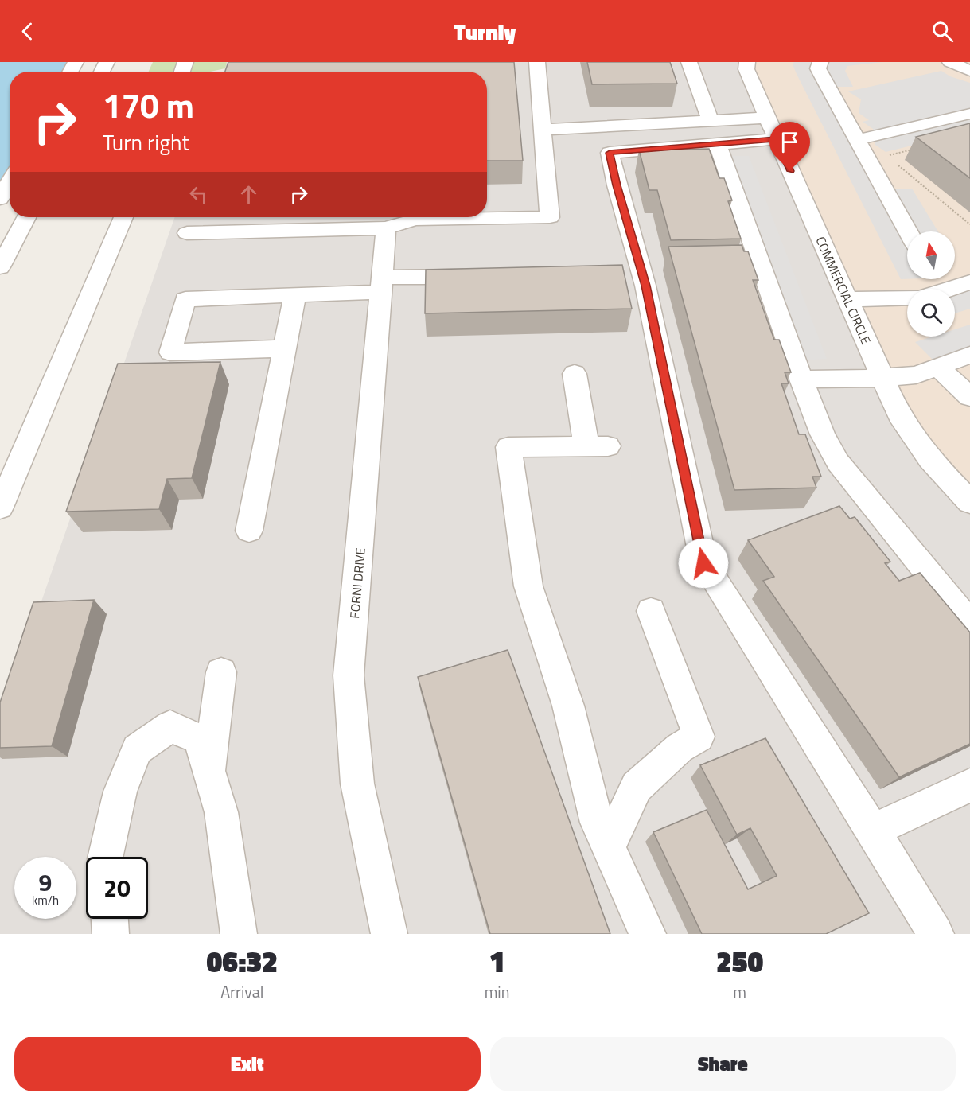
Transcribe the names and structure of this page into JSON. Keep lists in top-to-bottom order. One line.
{"streets":{"street":["COMMERCIAL CIRCLE","FORNI DRIVE"]},"north":"top","page":{"header":"Turnly","turn":["170 m","Turn right"],"speed":"9 km/h","limit":"20","eta":["06:32","Arrival","1","min","250","m"],"buttons":["Exit","Share"]}}
